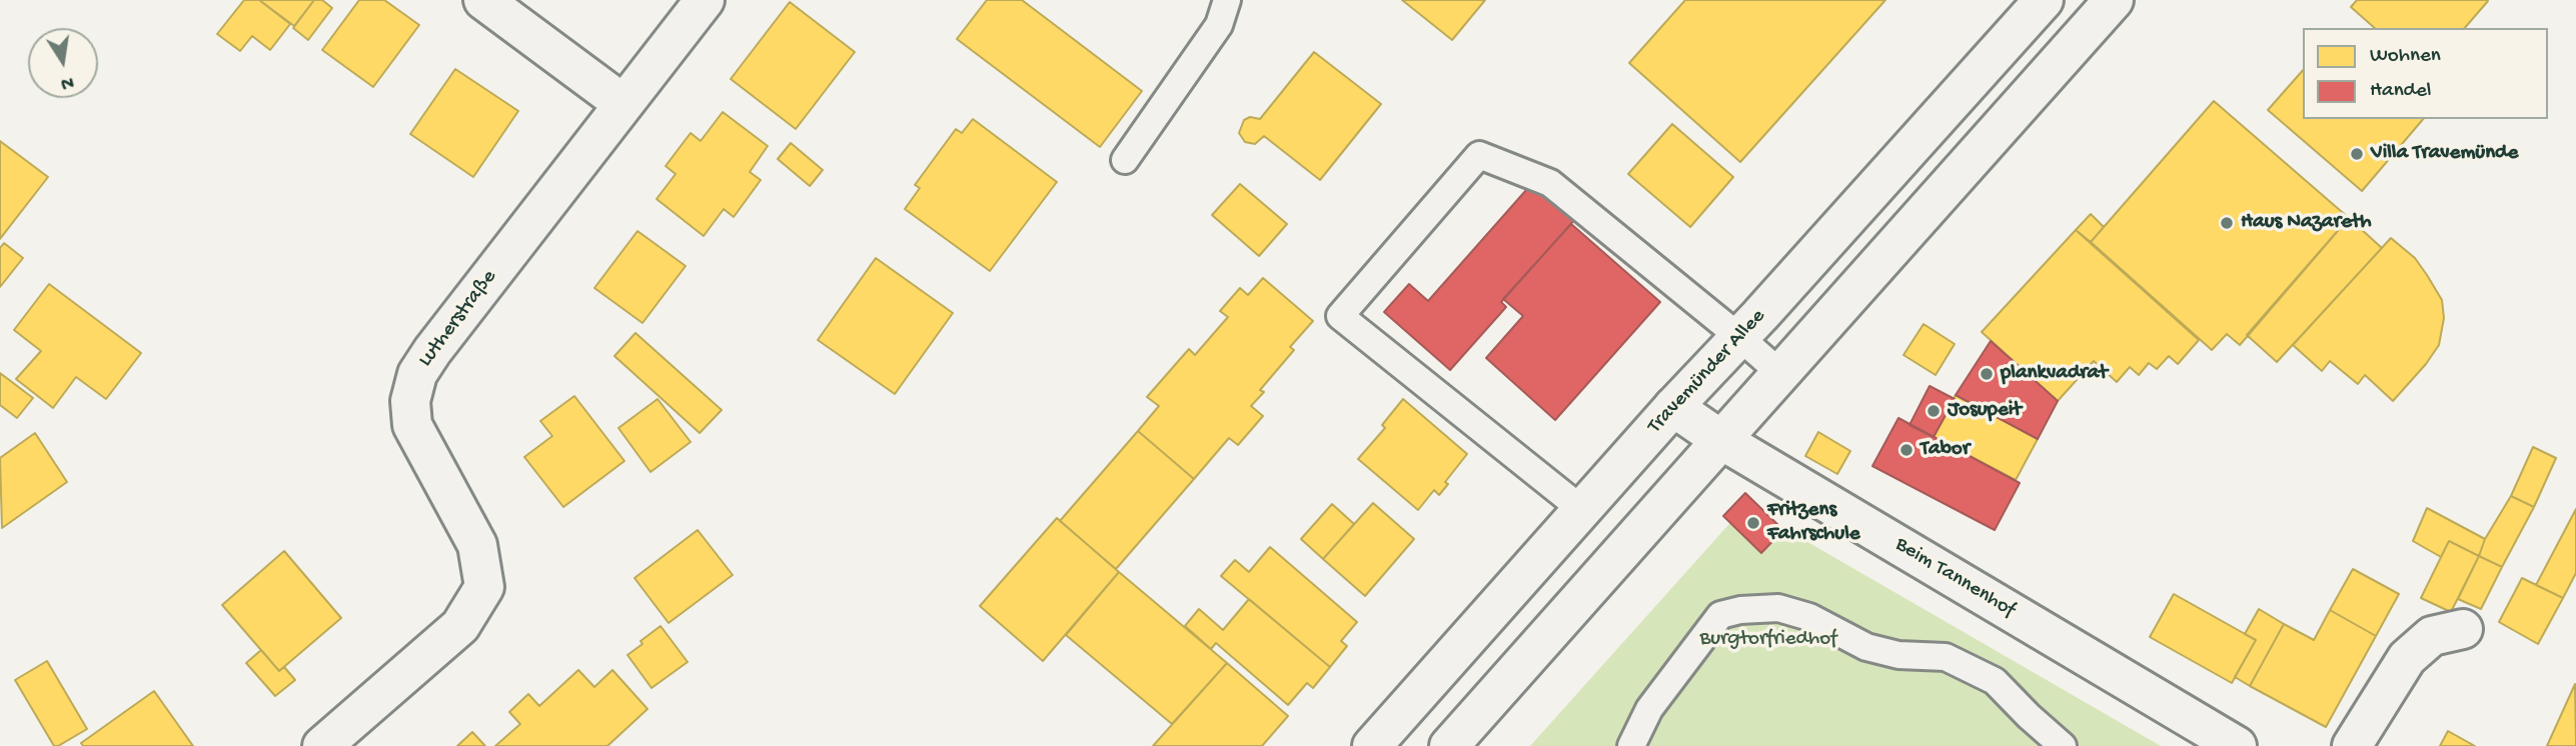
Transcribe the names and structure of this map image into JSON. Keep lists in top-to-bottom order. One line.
{"streets":{"main road":["Lutherstraße","Travemünder Allee","Beim Tannenhof"]},"crossings":[["Travemünder Allee","Beim Tannenhof"]],"parks":["Burgtorfriedhof"],"places":["Villa Travemünde","Haus Nazareth","plankvadrat","Josupeit","Tabor","Fritzens Fahrschule"],"legend":["Wohnen","Handel"],"north":"bottom"}
